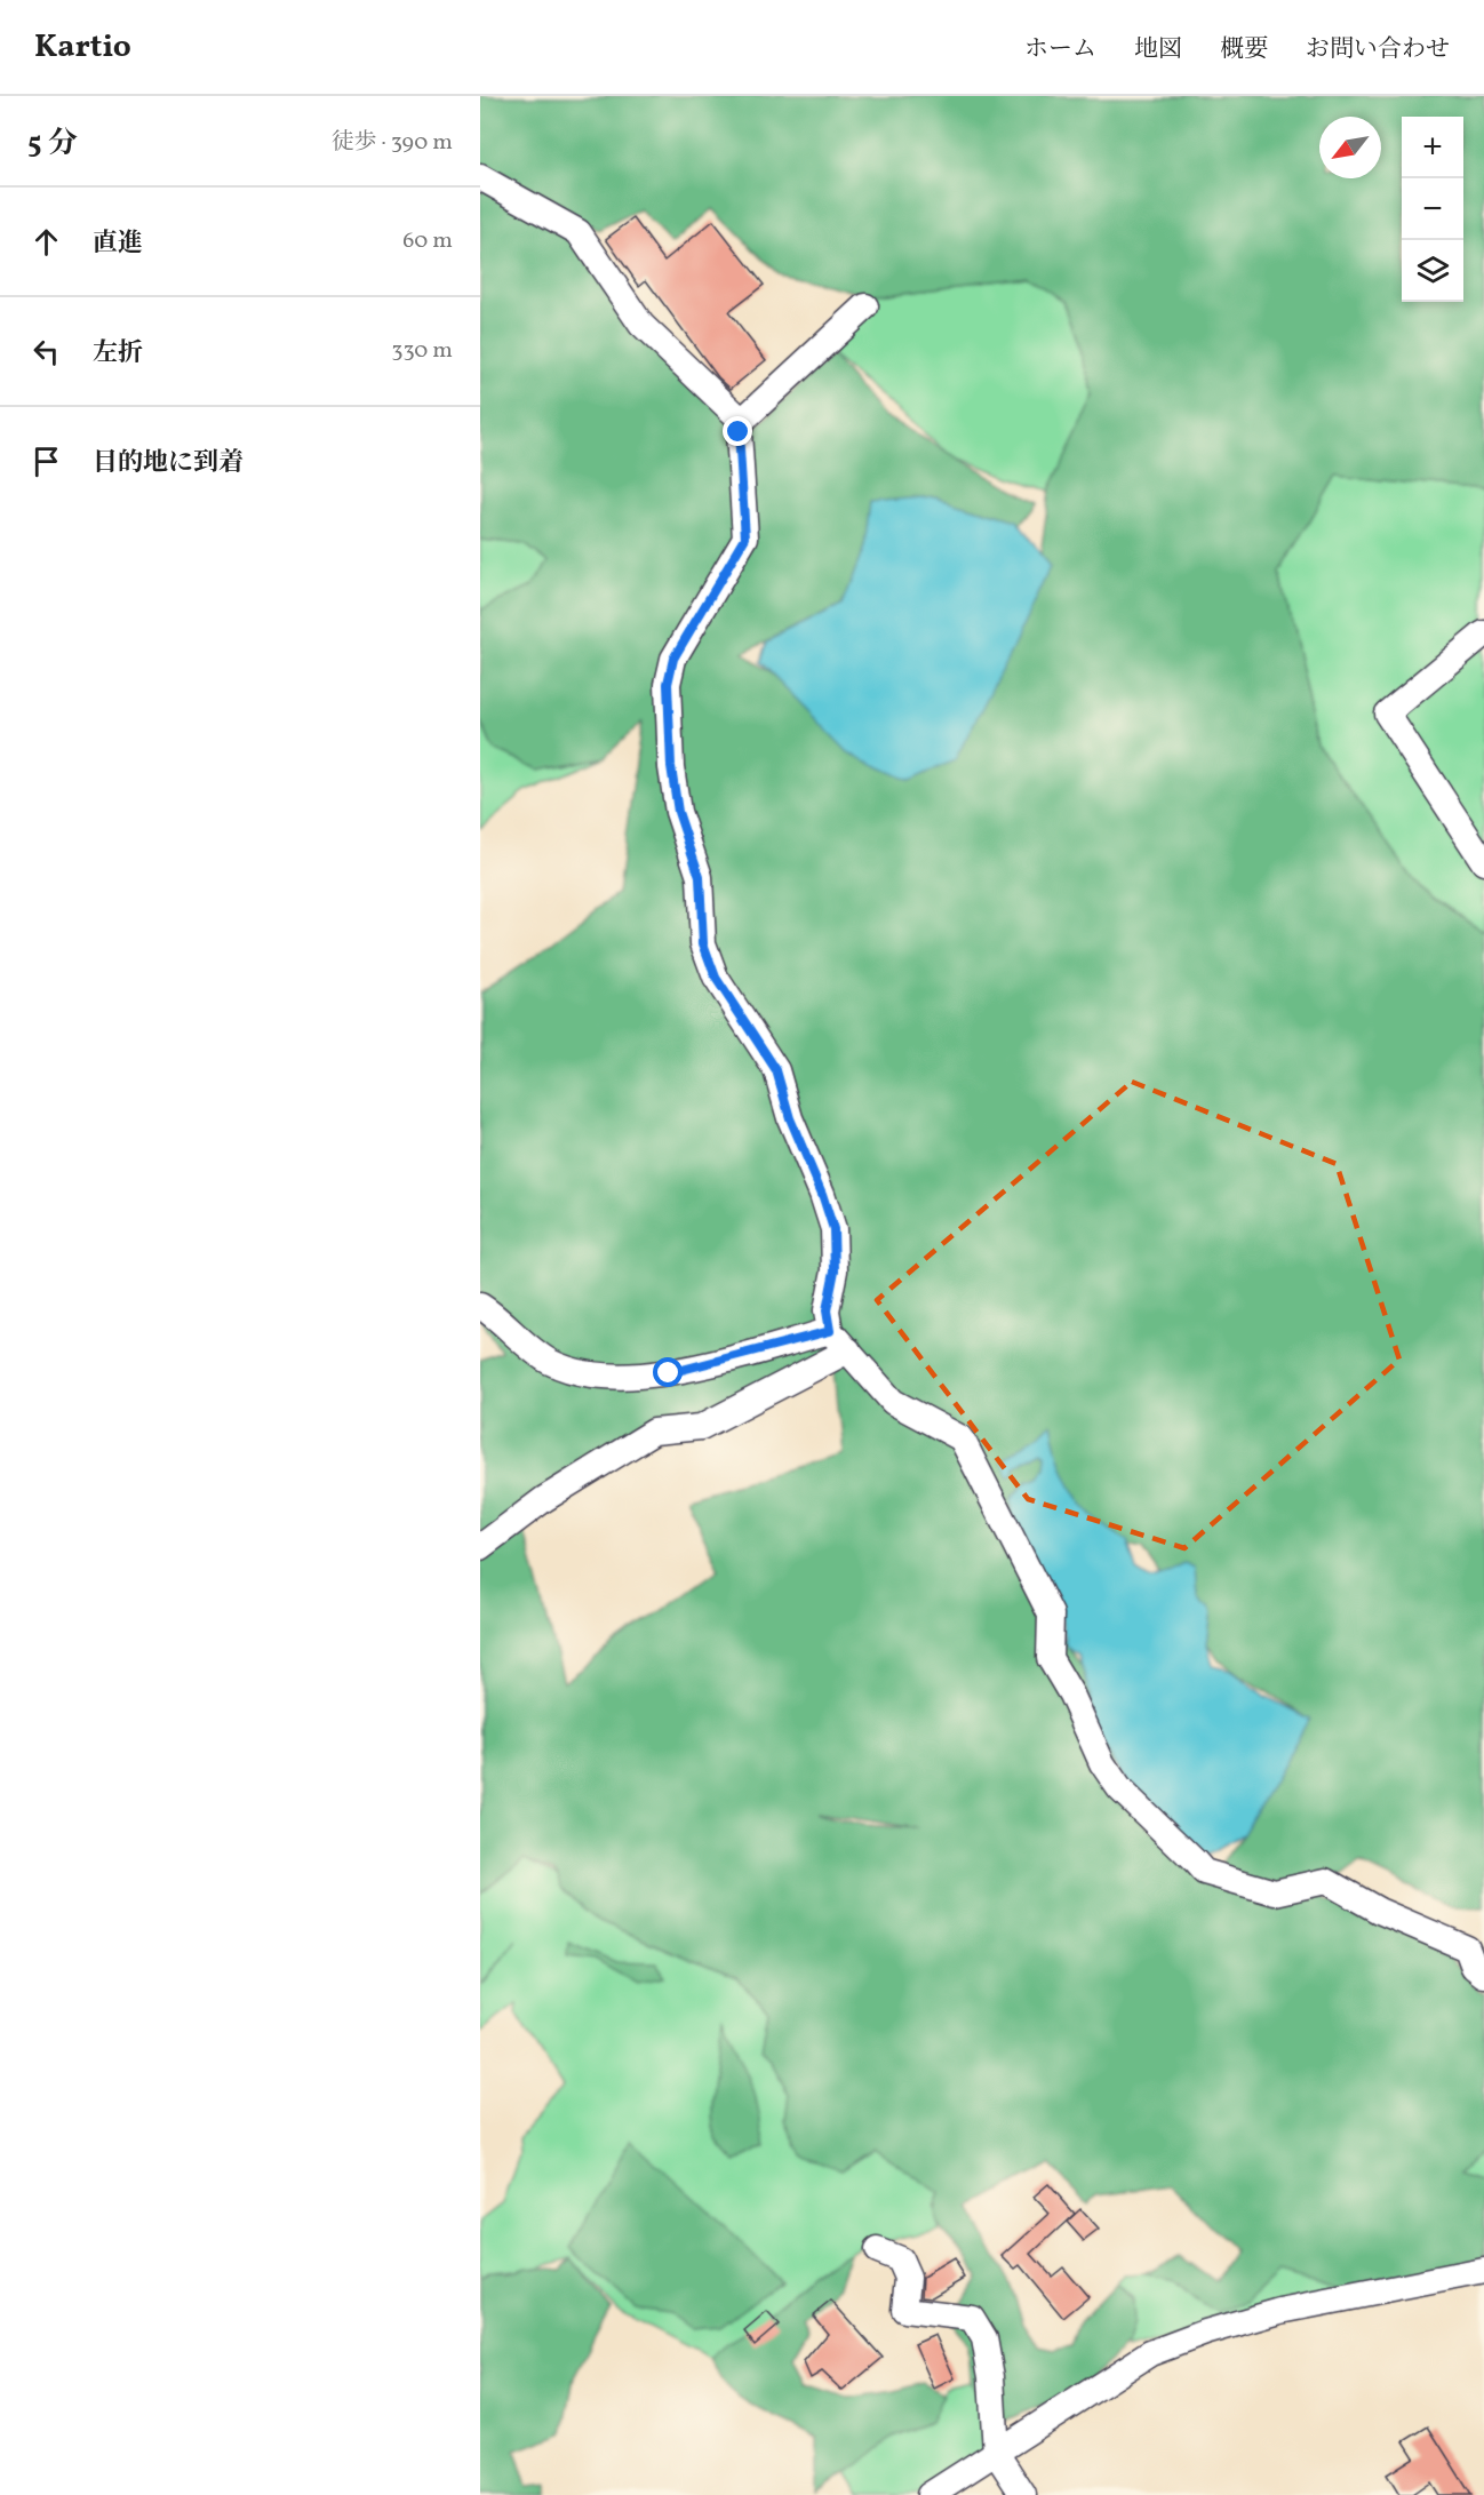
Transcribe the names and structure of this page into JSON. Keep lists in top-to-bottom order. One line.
{"north":"bottom left","page":{"header":"Kartio","nav":["ホーム","地図","概要","お問い合わせ"],"heading":["5 分","徒歩 · 390 m"],"map_buttons":["+","−"],"list":[["直進","60 m"],["左折","330 m"],"目的地に到着"]}}
